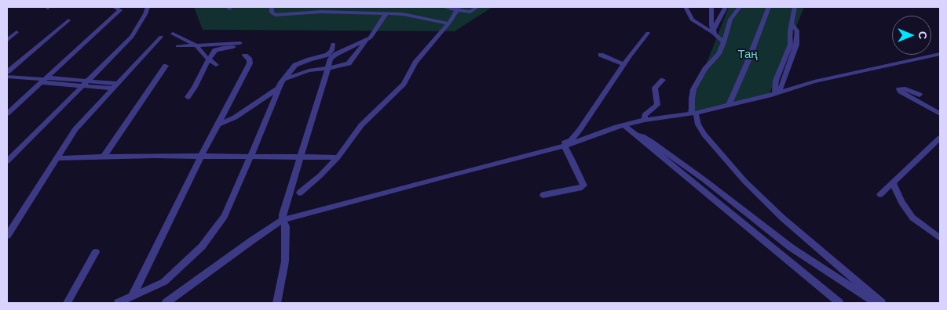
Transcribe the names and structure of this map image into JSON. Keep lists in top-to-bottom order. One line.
{"parks":["Таң"],"north":"right"}
